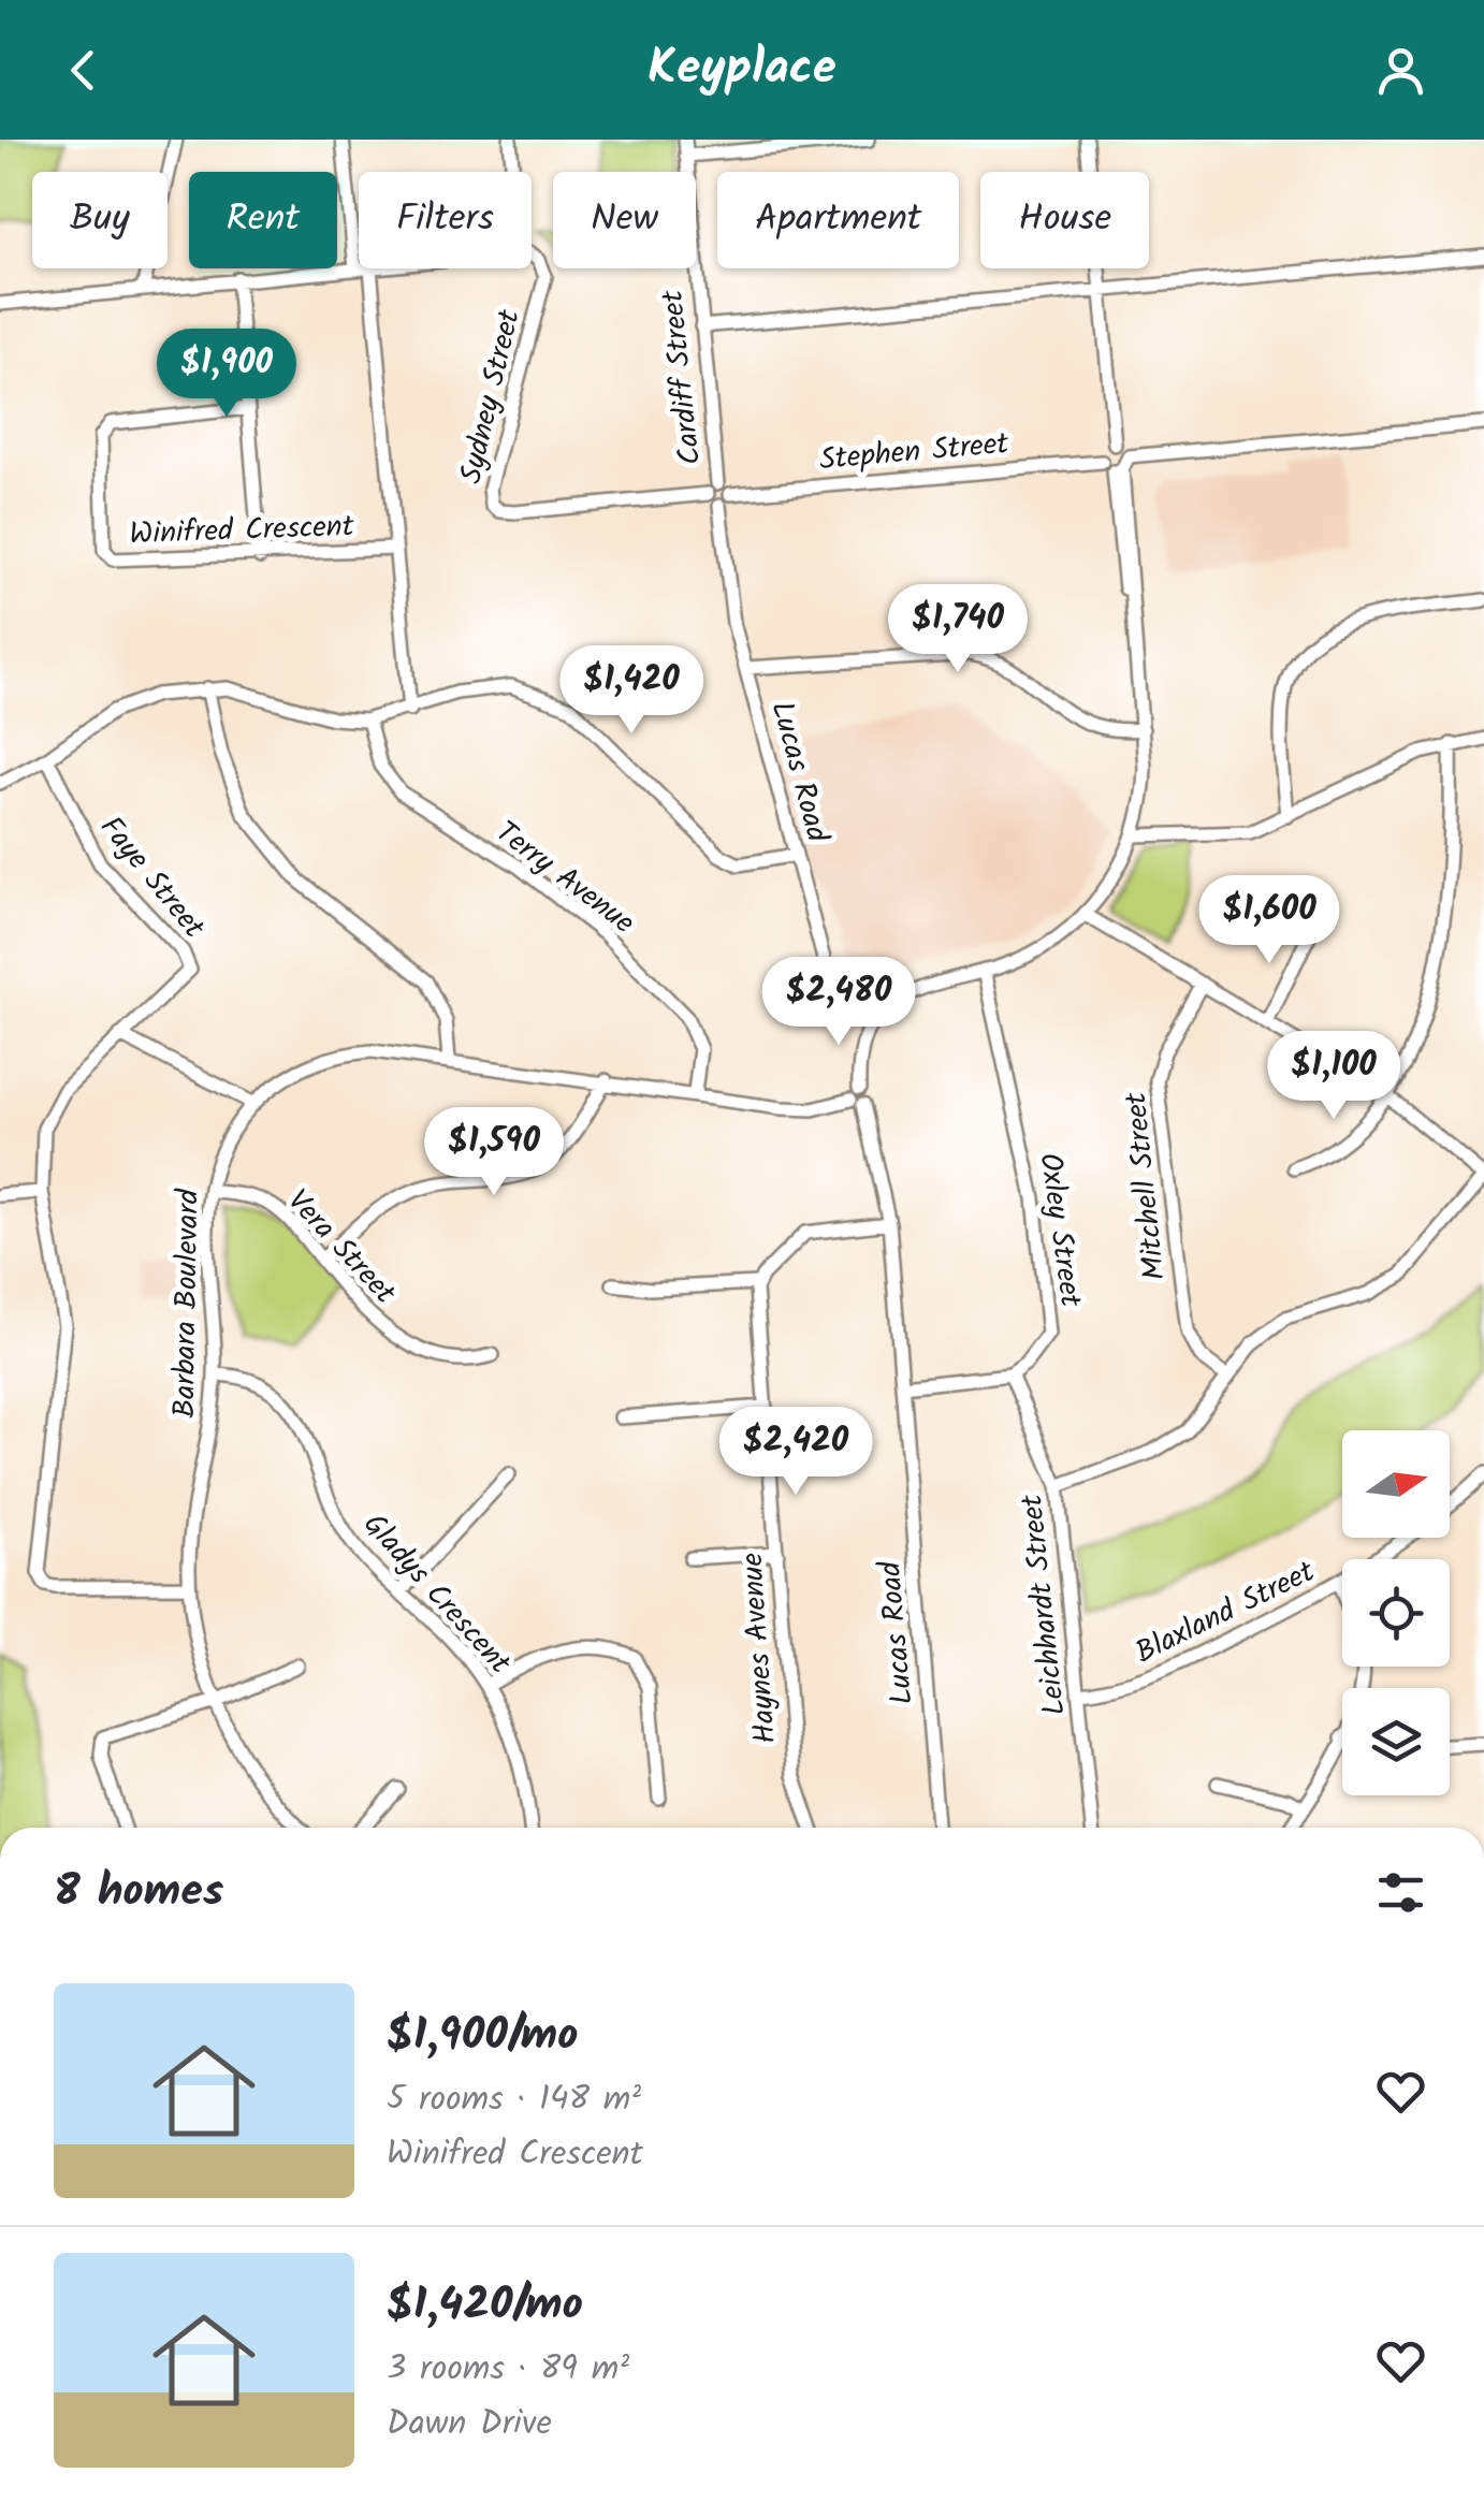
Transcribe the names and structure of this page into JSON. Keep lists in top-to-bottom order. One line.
{"streets":{"street":["Cardiff Street","Sydney Street","Stephen Street","Winifred Crescent","Lucas Road","Faye Street","Terry Avenue","Mitchell Street","Oxley Street","Vera Street","Barbara Boulevard","Gladys Crescent","Leichhardt Street","Blaxland Street","Haynes Avenue"]},"crossings":[["Cardiff Street","Sydney Street"],["Lucas Road","Barbara Boulevard"],["Terry Avenue","Barbara Boulevard"],["Oxley Street","Leichhardt Street"],["Vera Street","Barbara Boulevard"],["Barbara Boulevard","Gladys Crescent"],["Leichhardt Street","Blaxland Street"]],"north":"right","page":{"header":"Keyplace","chip":["Buy","Rent","Filters","New","Apartment","House"],"price":["$1,900","$1,740","$1,420","$1,600","$2,480","$1,100","$1,590","$2,420"],"heading":"8 homes","list":[{"name":"$1,900/mo","note":"5 rooms · 148 m² · Winifred Crescent"},{"name":"$1,420/mo","note":"3 rooms · 89 m² · Dawn Drive"}]}}
